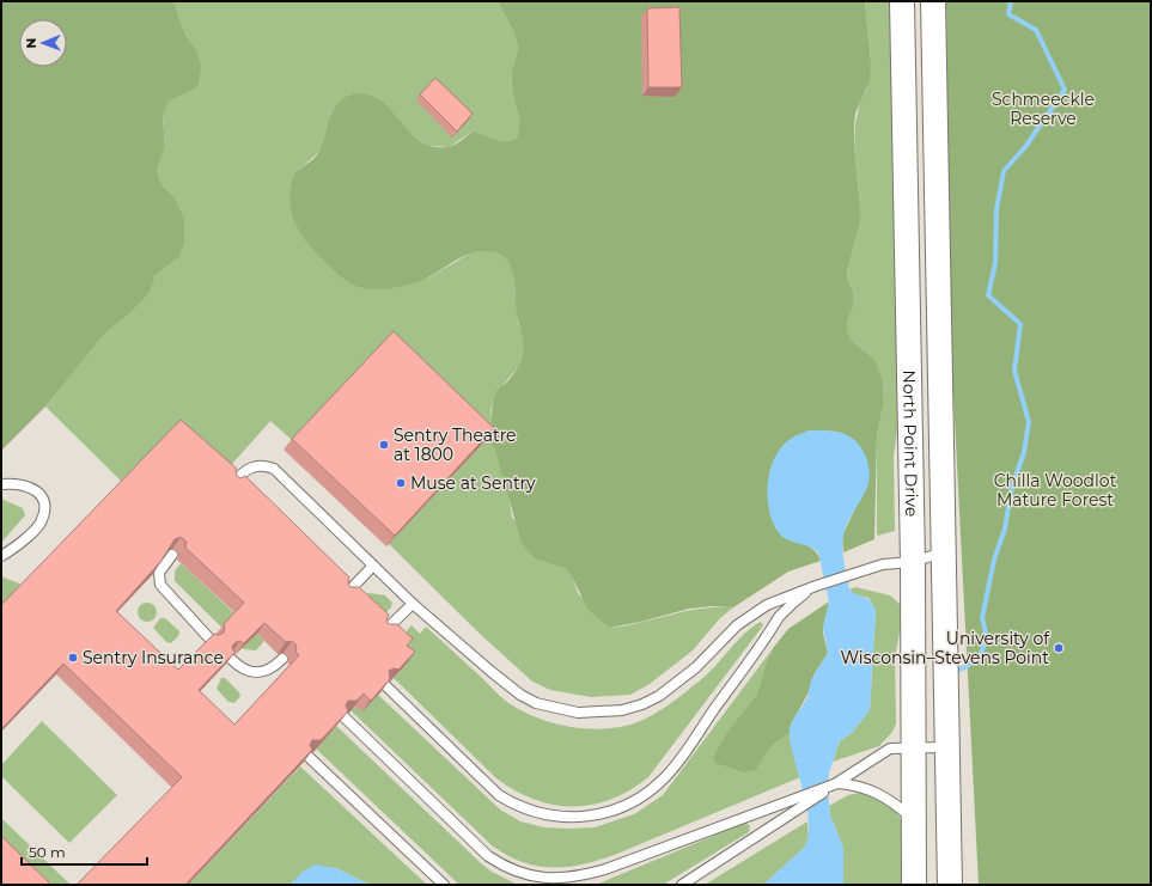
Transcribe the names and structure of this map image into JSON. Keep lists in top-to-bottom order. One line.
{"streets":{"street":["North Point Drive"]},"parks":["Schmeeckle Reserve","Chilla Woodlot Mature Forest"],"places":["Sentry Theatre at 1800","Muse at Sentry","University of Wisconsin–Stevens Point","Sentry Insurance"],"scale_bar":"50 m","north":"left"}
